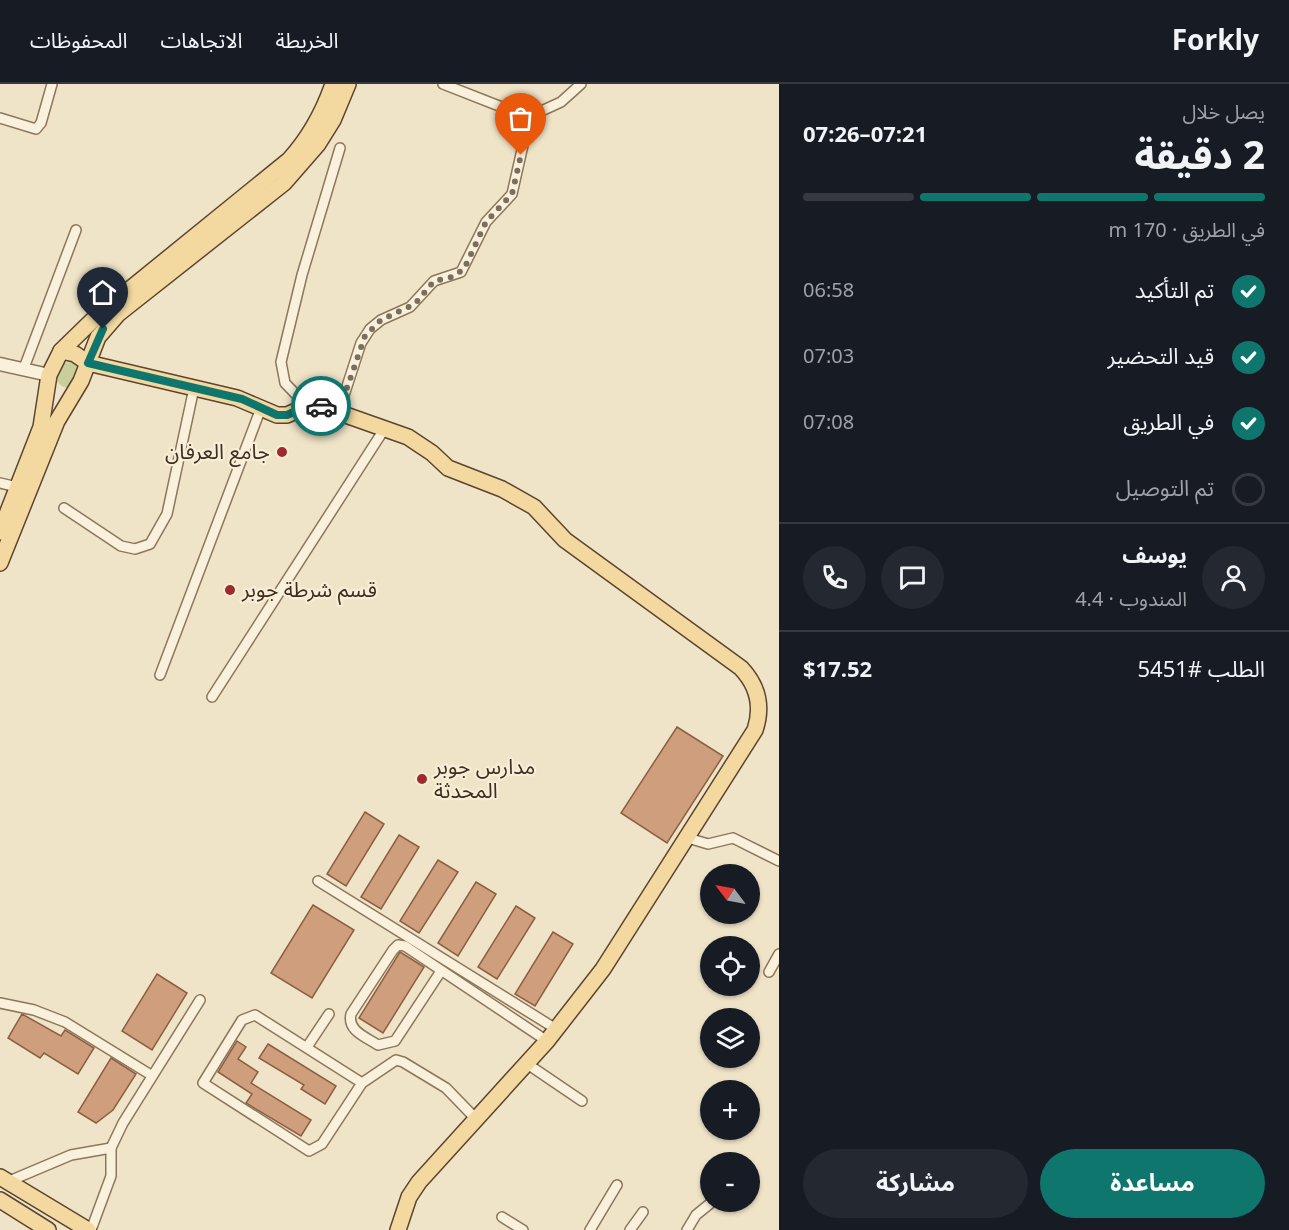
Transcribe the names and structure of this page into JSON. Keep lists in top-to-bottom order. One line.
{"places":["جامع العرفان","قسم شرطة جوبر","مدارس جوبر المحدثة"],"north":"top left","page":{"header":"Forkly","nav":["الخريطة","الاتجاهات","المحفوظات"],"heading":["2 دقيقة","يصل خلال","07:21–07:26"],"panel":["يوسف","المندوب · 4.4","الطلب #5451","$17.52"],"bar":"في الطريق · 170 m","list":[["تم التأكيد","06:58"],["قيد التحضير","07:03"],["في الطريق","07:08"],"تم التوصيل"],"map_buttons":["+","−"],"buttons":["مساعدة","مشاركة"]}}
